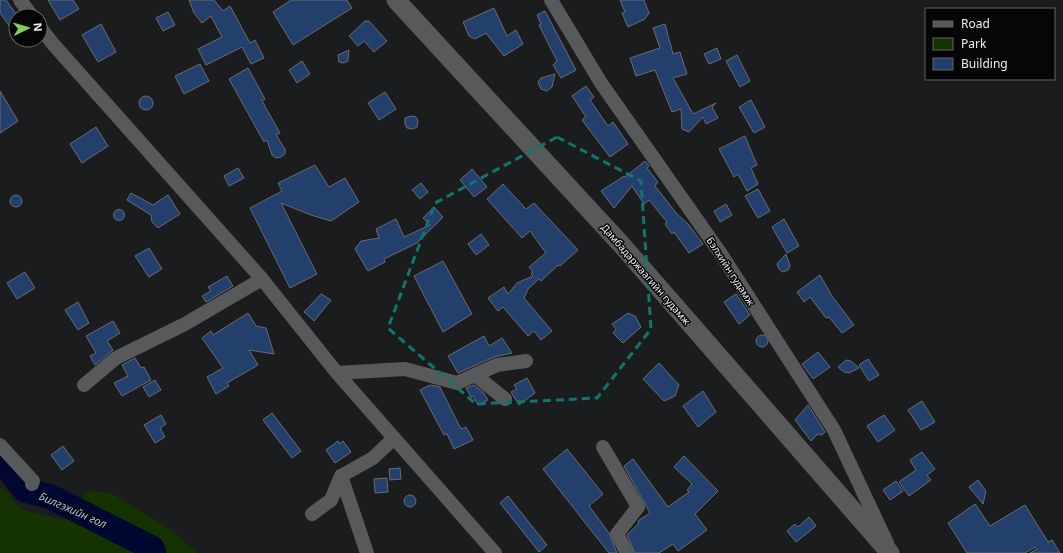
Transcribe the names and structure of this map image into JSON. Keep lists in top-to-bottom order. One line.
{"streets":{"main road":["Дамбадаржаагийн гудамж"],"street":["Бэлхийн гудамж"]},"crossings":[["Бэлхийн гудамж","Дамбадаржаагийн гудамж"]],"water":["Билгэхийн гол"],"legend":["Road","Park","Building"],"north":"right"}
